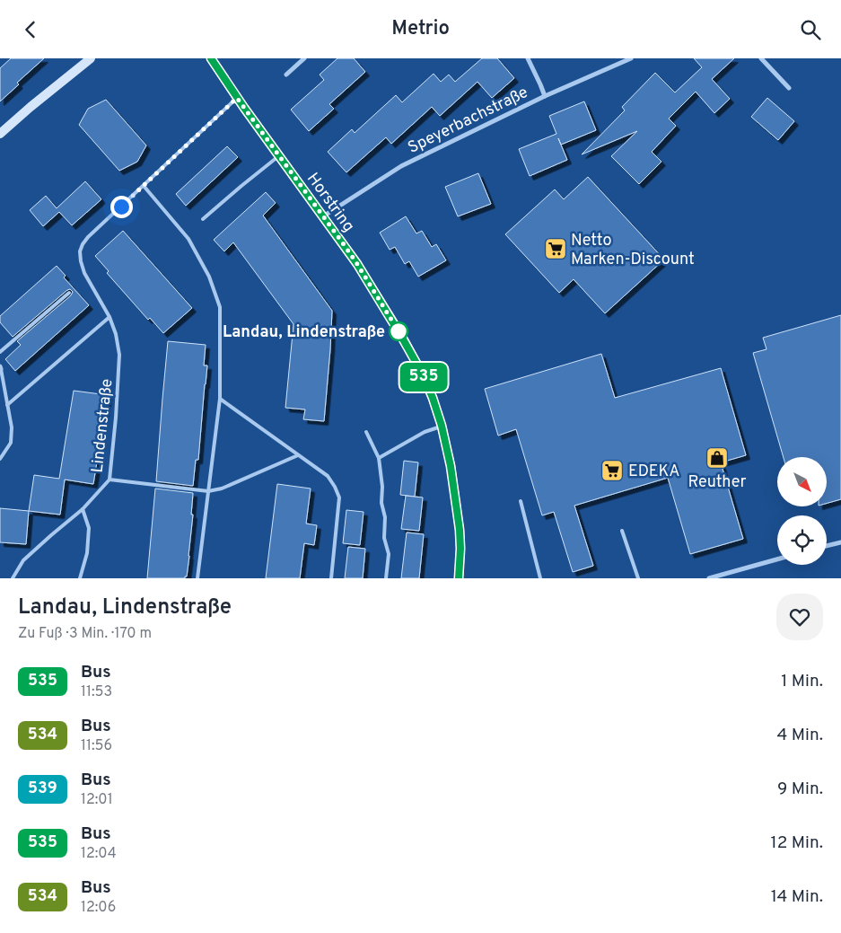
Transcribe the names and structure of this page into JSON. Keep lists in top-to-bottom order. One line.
{"streets":{"street":["Speyerbachstraße","Horstring"],"lane":["Lindenstraße"]},"crossings":[["Speyerbachstraße","Horstring"]],"places":{"supermarket":["Netto Marken-Discount","EDEKA"],"other":["Landau, Lindenstraße"],"shop":["Reuther"]},"lines":["bus line 535"],"north":"bottom right","page":{"header":"Metrio","on_map":"535","heading":["Landau, Lindenstraße","Zu Fuß · 3 Min. · 170 m"],"list":[{"mark":"535","name":"Bus","note":"11:53","value":"1 Min."},{"mark":"534","name":"Bus","note":"11:56","value":"4 Min."},{"mark":"539","name":"Bus","note":"12:01","value":"9 Min."},{"mark":"535","name":"Bus","note":"12:04","value":"12 Min."},{"mark":"534","name":"Bus","note":"12:06","value":"14 Min."}]}}
